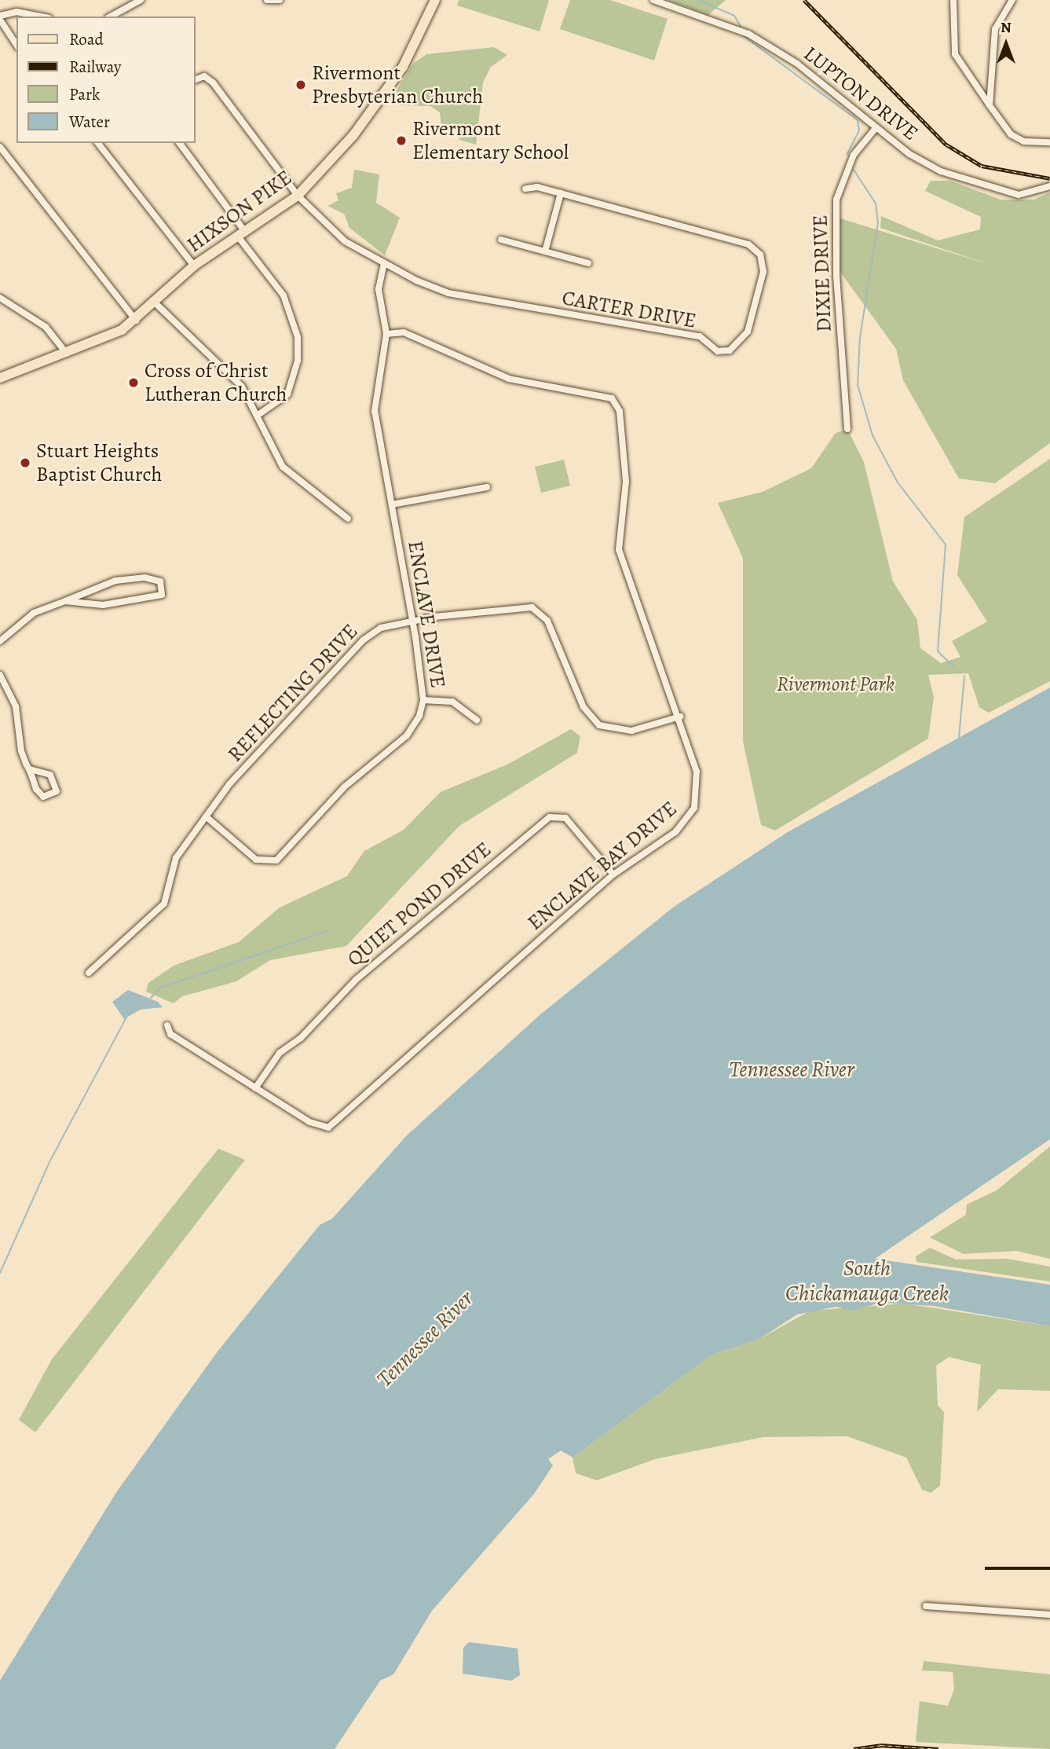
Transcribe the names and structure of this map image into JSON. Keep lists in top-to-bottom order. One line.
{"streets":{"main road":["HIXSON PIKE"],"street":["LUPTON DRIVE","DIXIE DRIVE","CARTER DRIVE","ENCLAVE DRIVE","REFLECTING DRIVE","ENCLAVE BAY DRIVE","QUIET POND DRIVE"]},"crossings":[["LUPTON DRIVE","DIXIE DRIVE"],["HIXSON PIKE","CARTER DRIVE"],["CARTER DRIVE","ENCLAVE DRIVE"],["ENCLAVE DRIVE","REFLECTING DRIVE"],["ENCLAVE DRIVE","ENCLAVE BAY DRIVE"],["REFLECTING DRIVE","ENCLAVE BAY DRIVE"],["ENCLAVE BAY DRIVE","QUIET POND DRIVE"]],"water":["Tennessee River","South Chickamauga Creek"],"parks":["Rivermont Park"],"places":["Rivermont Presbyterian Church","Rivermont Elementary School","Cross of Christ Lutheran Church","Stuart Heights Baptist Church"],"legend":["Road","Railway","Park","Water"],"north":"top"}
